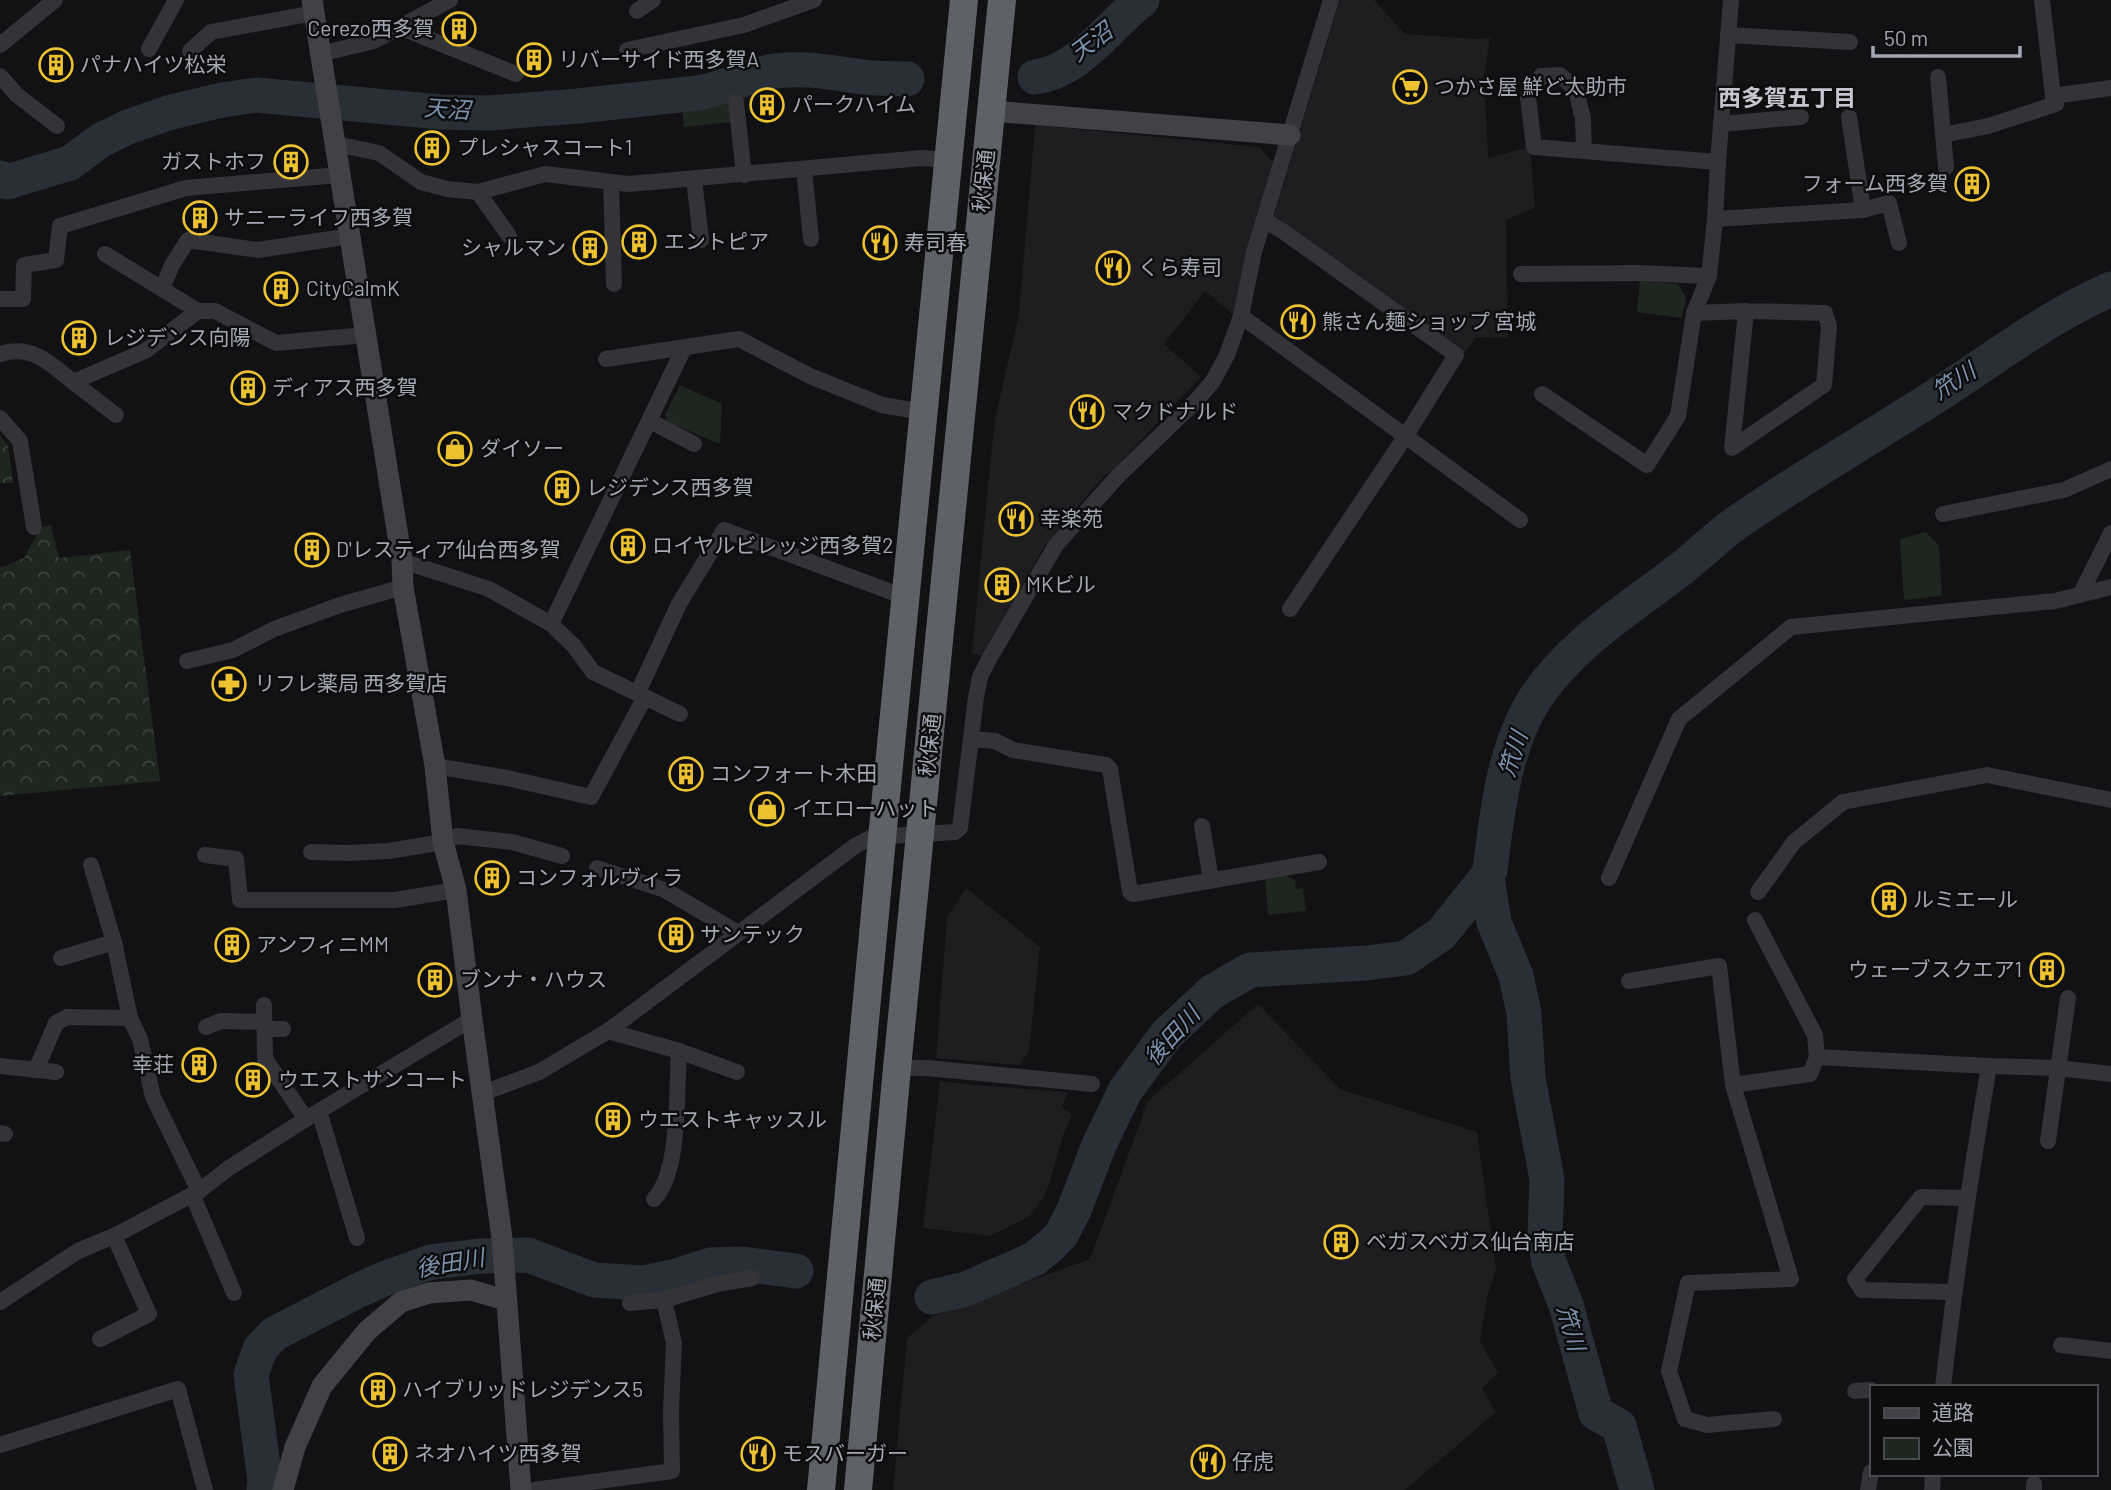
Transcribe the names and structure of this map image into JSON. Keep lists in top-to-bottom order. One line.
{"streets":{"highway":["秋保通"]},"districts":["西多賀五丁目"],"water":["天沼","笊川","後田川"],"places":{"building":["Cerezo西多賀","リバーサイド西多賀A","パナハイツ松栄","パークハイム","プレシャスコート1","ガストホフ","フォーム西多賀","サニーライフ西多賀","エントピア","シャルマン","CityCalmK","レジデンス向陽","ディアス西多賀","レジデンス西多賀","ロイヤルビレッジ西多賀2","D'レスティア仙台西多賀","MKビル","コンフォート木田","コンフォルヴィラ","ルミエール","サンテック","アンフィニMM","ウェーブスクエア1","ブンナ・ハウス","幸荘","ウエストサンコート","ウエストキャッスル","ベガスベガス仙台南店","ハイブリッドレジデンス5","ネオハイツ西多賀"],"supermarket":["つかさ屋 鮮ど太助市"],"restaurant":["寿司春","くら寿司","熊さん麺ショップ 宮城","マクドナルド","幸楽苑","モスバーガー","仔虎"],"shop":["ダイソー","イエローハット"],"pharmacy":["リフレ薬局 西多賀店"]},"legend":["道路","公園"],"scale_bar":"50 m"}
